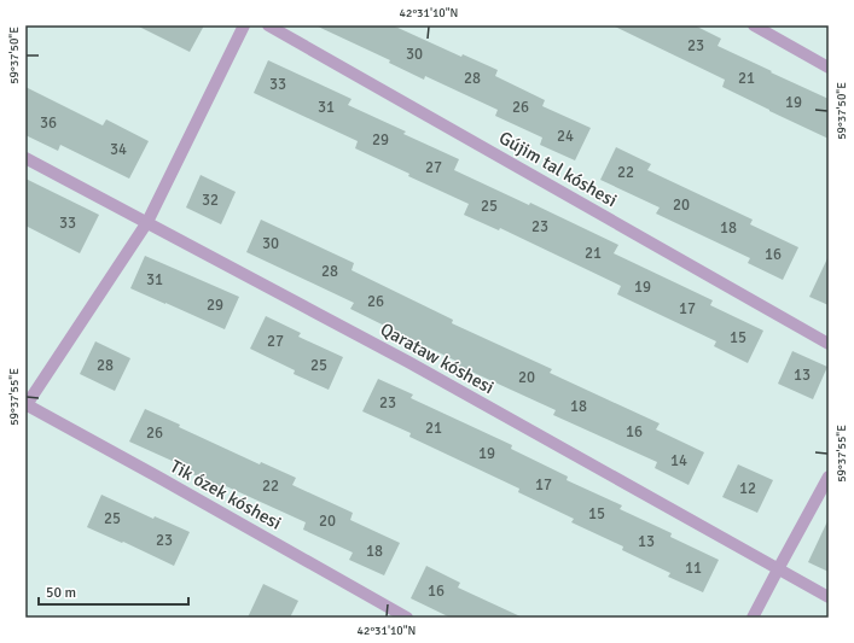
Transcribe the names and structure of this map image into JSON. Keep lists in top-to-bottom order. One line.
{"streets":{"street":["Gújim tal kóshesi","Qarataw kóshesi","Tik ózek kóshesi"]},"house_numbers":["23","30","28","21","33","19","31","26","36","24","29","34","27","22","32","20","25","33","23","18","30","21","16","28","31","19","26","29","17","15","27","28","25","13","20","23","18","21","16","26","19","14","17","22","12","15","25","20","23","13","18","11","16"],"scale_bar":"50 m","coordinates":["42°31'10\"N","59°37'50\"E","59°37'55\"E"]}
